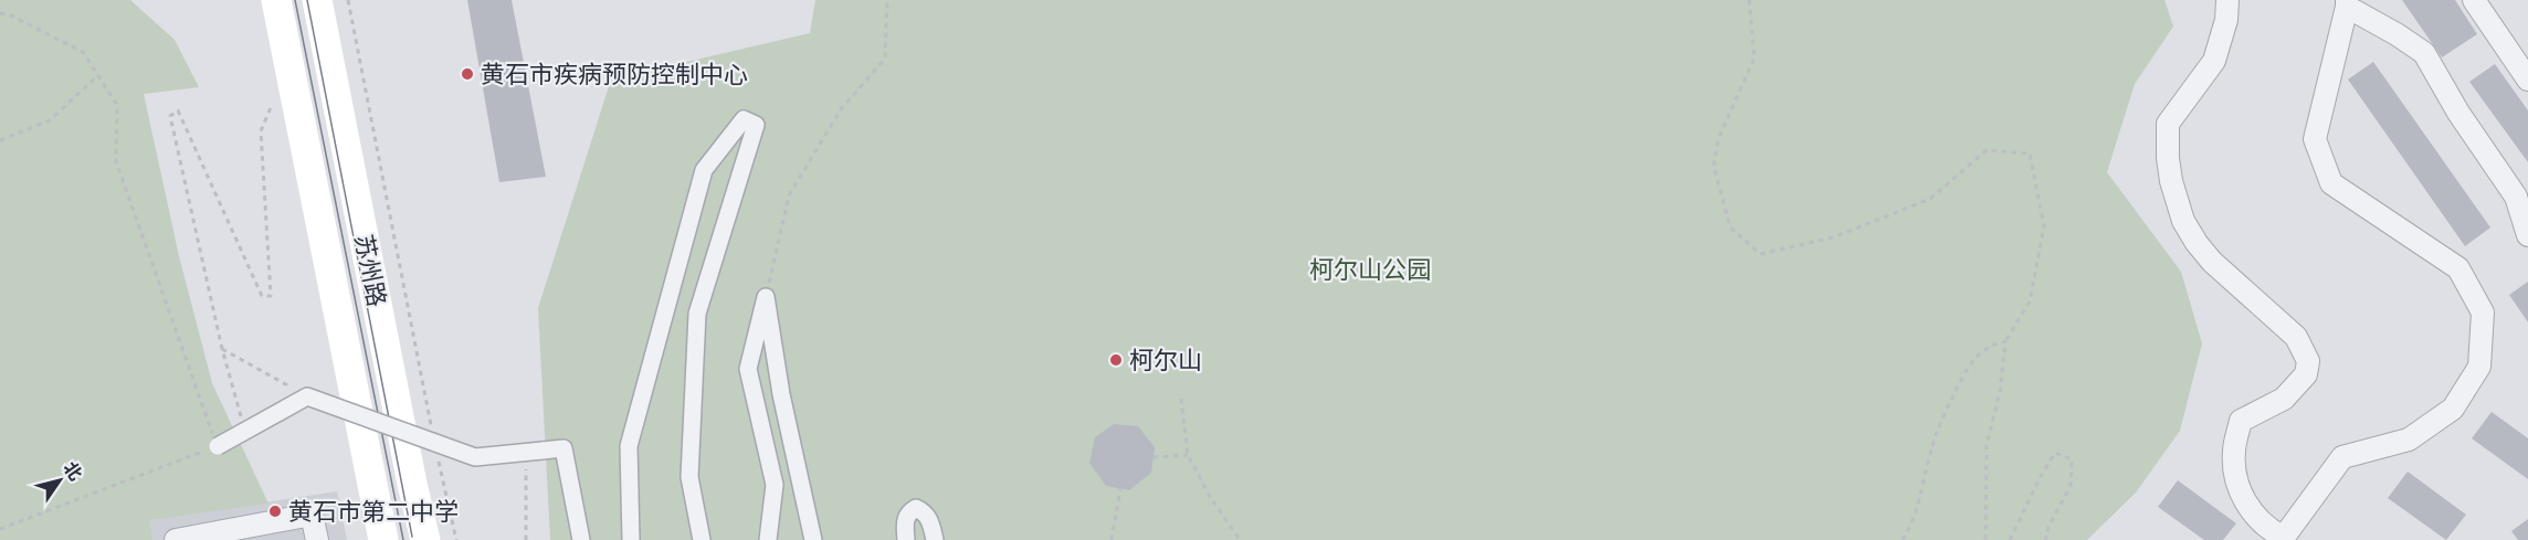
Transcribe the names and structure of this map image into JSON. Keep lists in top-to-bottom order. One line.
{"streets":{"main road":["苏州路"]},"parks":["柯尔山公园"],"places":["黄石市疾病预防控制中心","柯尔山","黄石市第二中学"],"north":"top right"}
